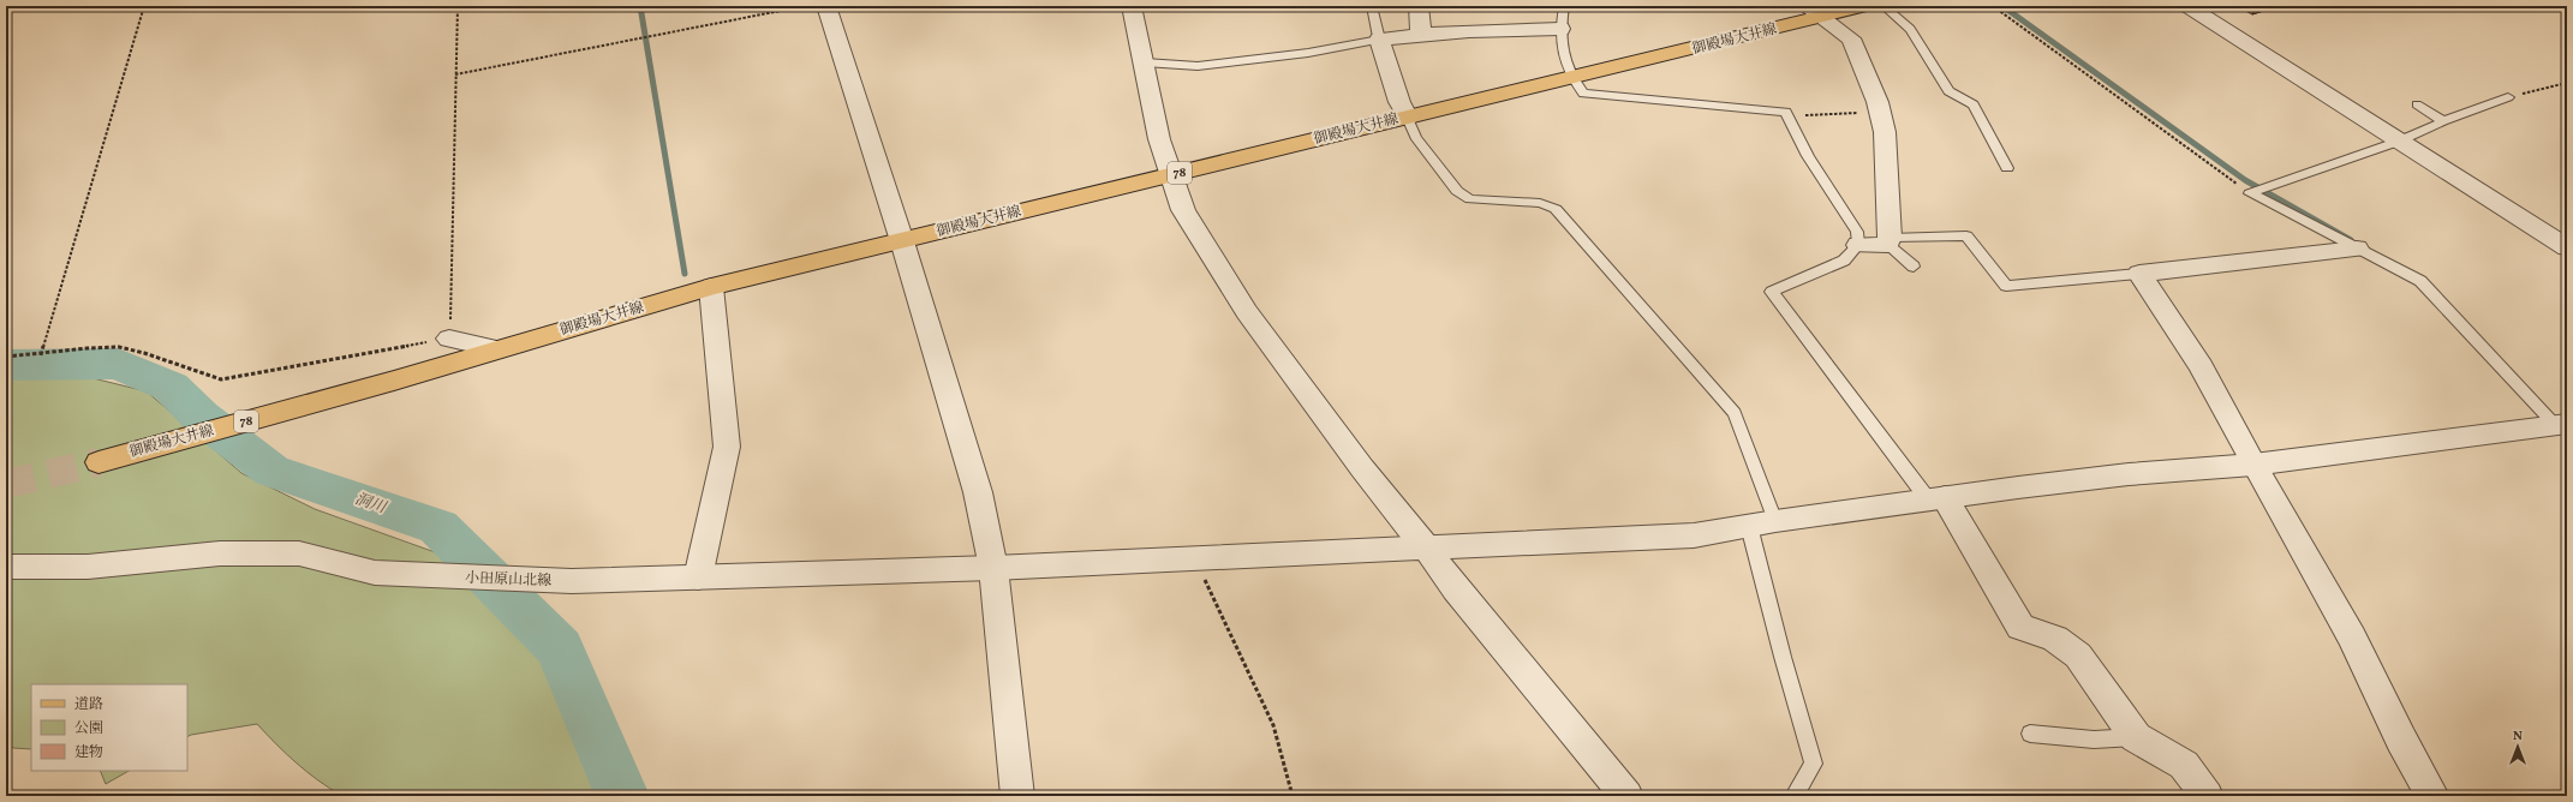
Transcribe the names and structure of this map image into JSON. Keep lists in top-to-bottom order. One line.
{"streets":{"main road":["御殿場大井線","78"],"street":["小田原山北線"]},"water":["洞川"],"legend":["道路","公園","建物"],"north":"top"}
